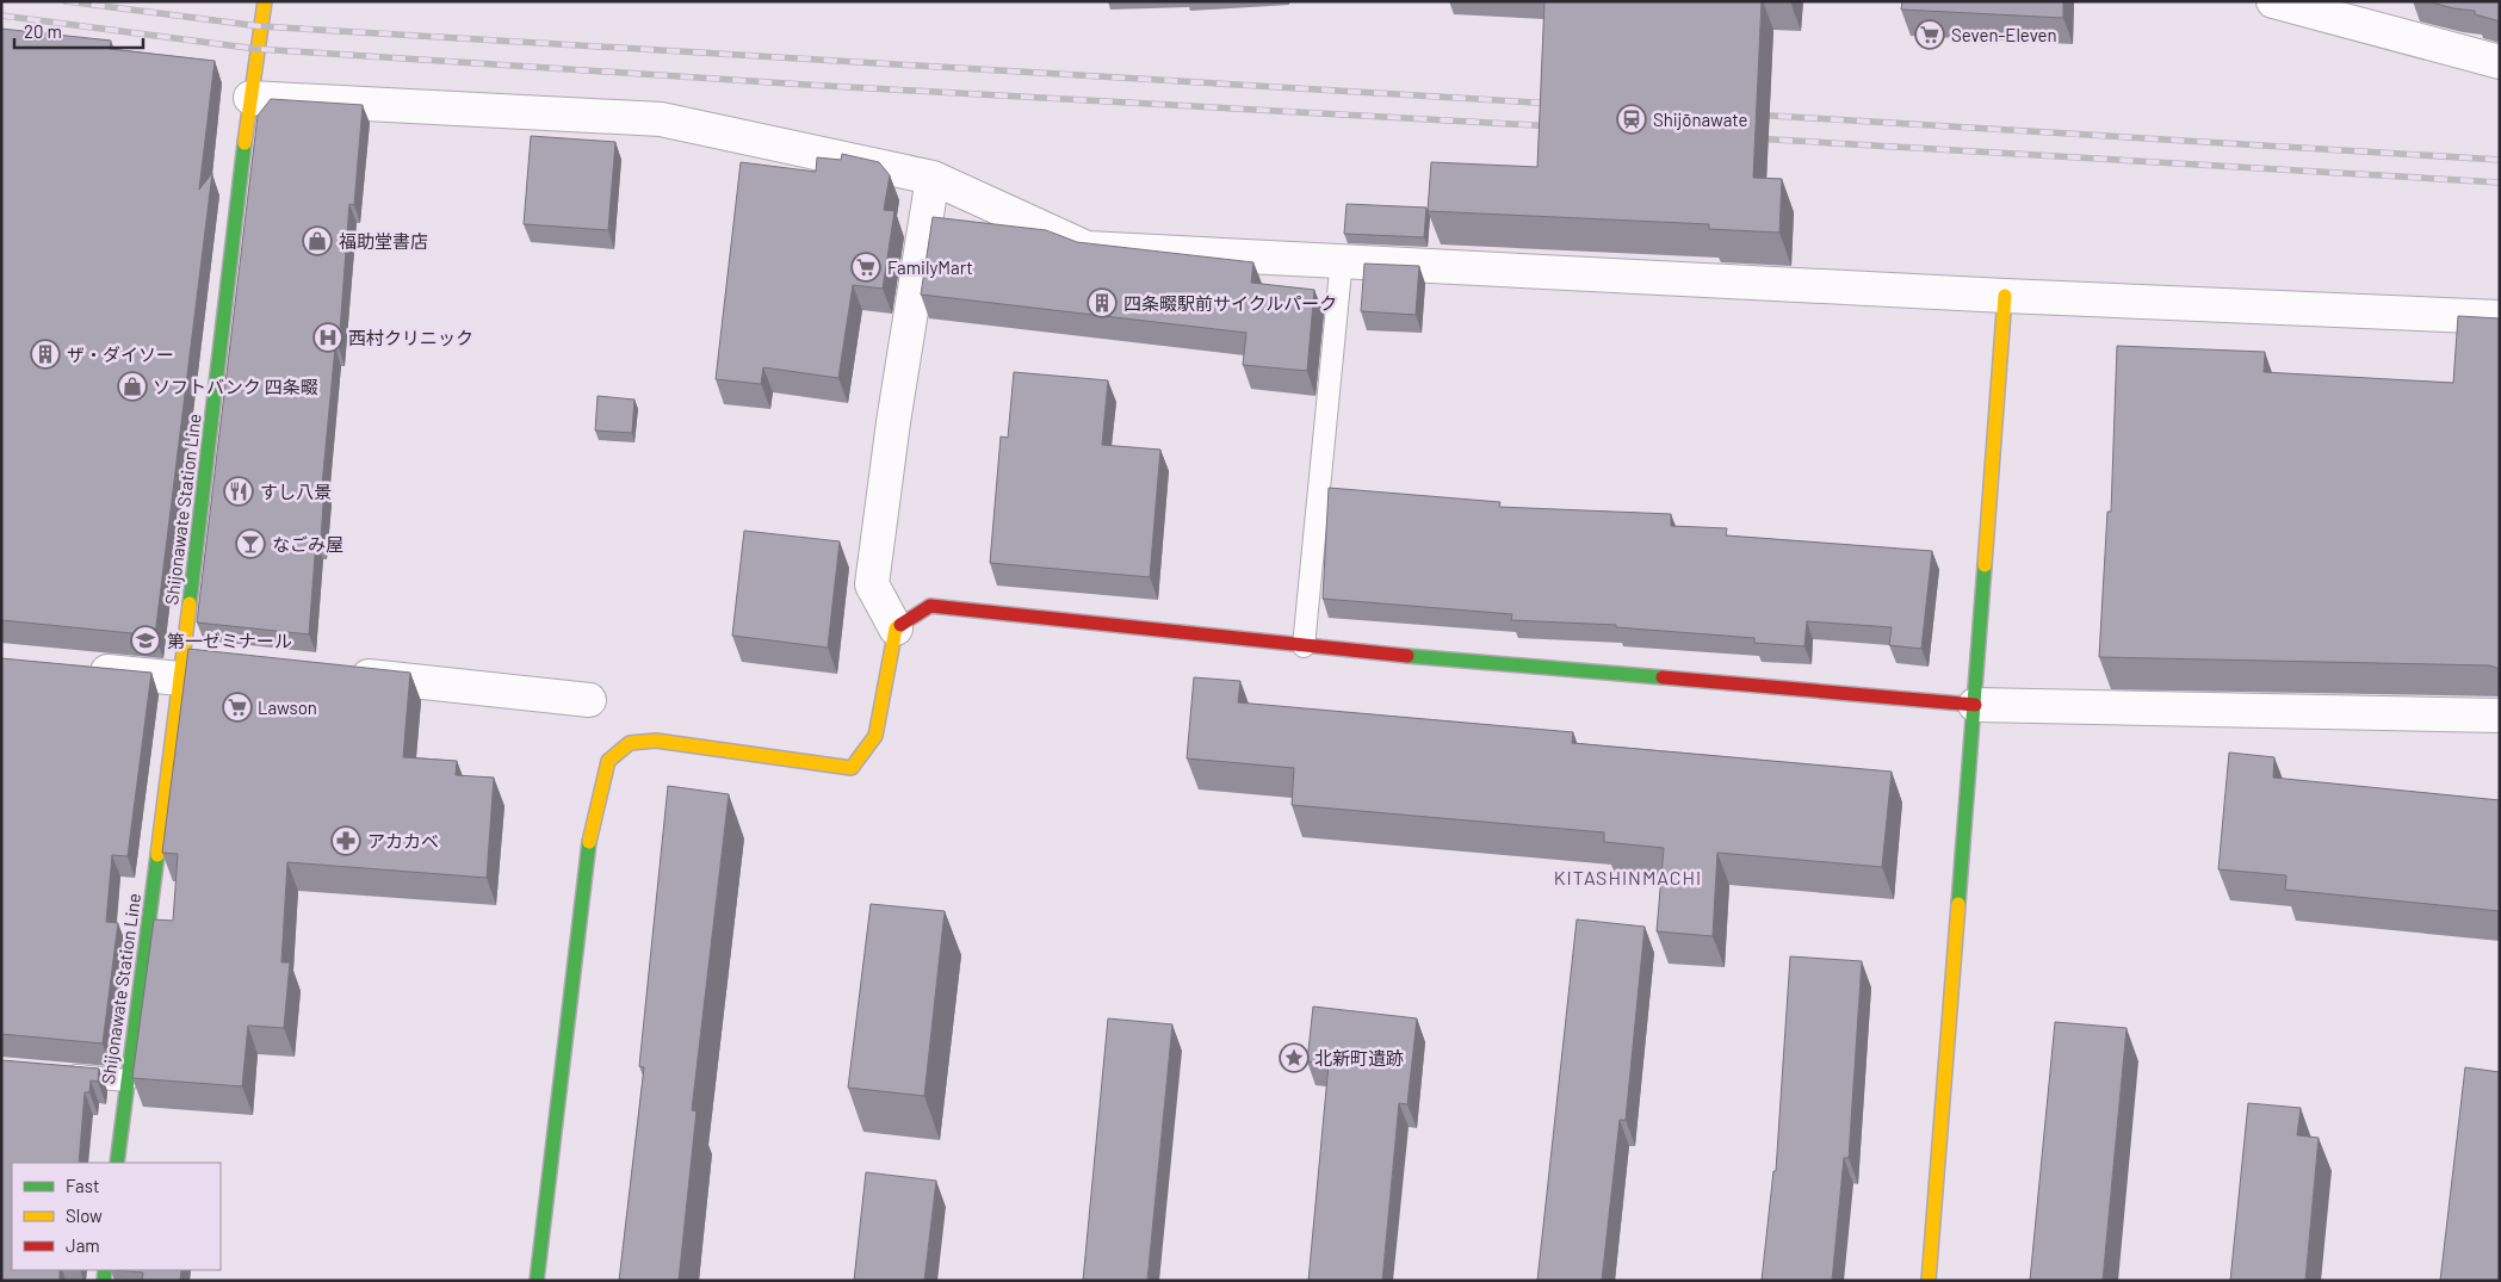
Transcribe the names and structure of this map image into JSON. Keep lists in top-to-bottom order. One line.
{"streets":{"street":["Shijonawate Station Line"]},"districts":["KITASHINMACHI"],"places":{"supermarket":["Seven-Eleven","FamilyMart","Lawson"],"station":["Shijōnawate"],"shop":["福助堂書店","ソフトバンク 四条畷"],"building":["四条畷駅前サイクルパーク","ザ・ダイソー"],"hospital":["西村クリニック"],"restaurant":["すし八景"],"bar":["なごみ屋"],"school or university":["第一ゼミナール"],"pharmacy":["アカカベ"],"place":["北新町遺跡"]},"legend":["Fast","Slow","Jam"],"scale_bar":"20 m"}
